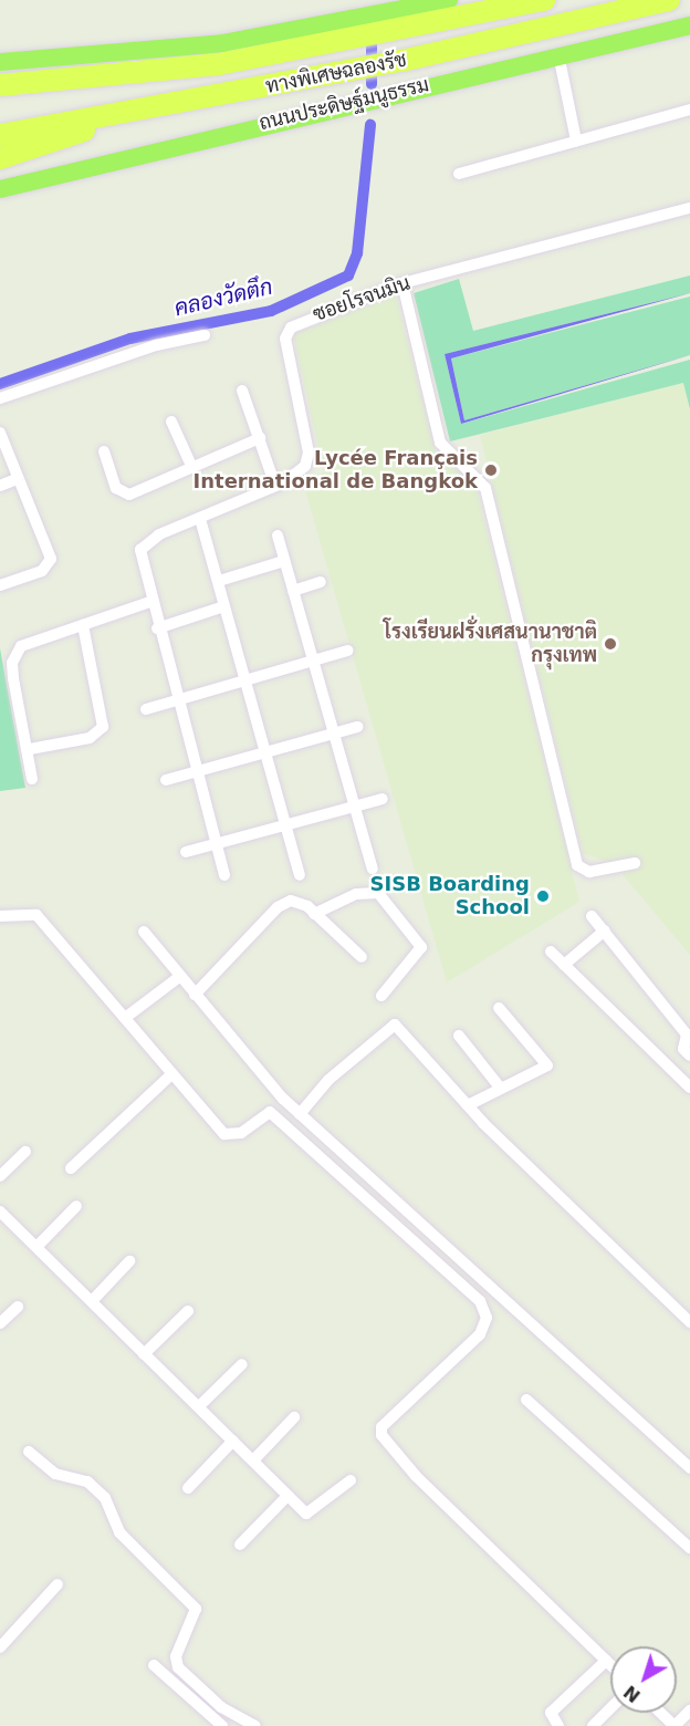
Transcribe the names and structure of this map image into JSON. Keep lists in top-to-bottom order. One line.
{"streets":{"highway":["ทางพิเศษฉลองรัช"],"main road":["ถนนประดิษฐ์มนูธรรม"],"street":["ซอยโรจนมิน"]},"water":["คลองวัดตึก"],"places":["Lycée Français International de Bangkok","โรงเรียนฝรั่งเศสนานาชาติ กรุงเทพ","SISB Boarding School"],"north":"bottom left"}
